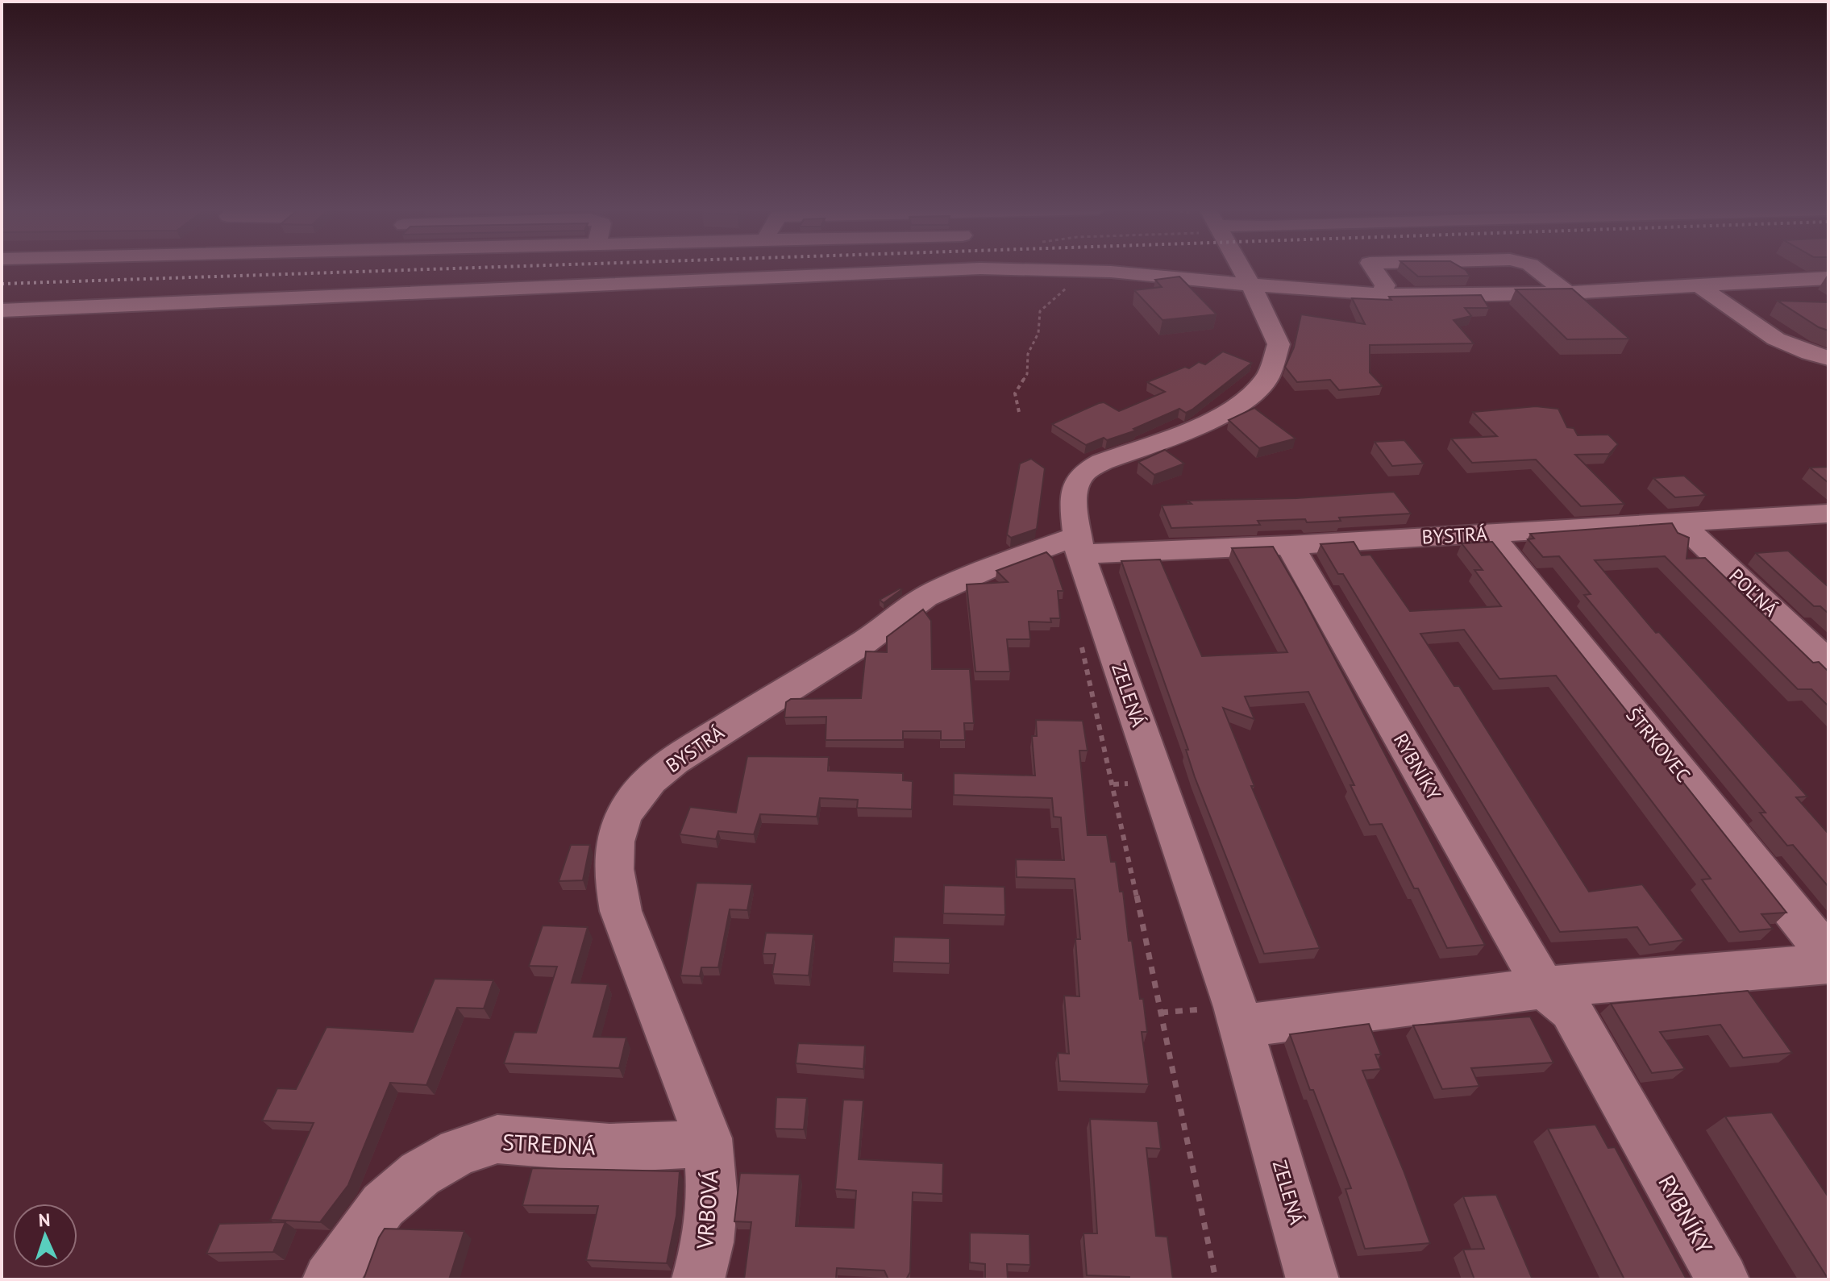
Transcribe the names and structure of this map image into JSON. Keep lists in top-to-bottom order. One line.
{"streets":{"street":["BYSTRÁ","POĽNÁ","ZELENÁ","ŠTRKOVEC","RYBNÍKY","STREDNÁ","VRBOVÁ"]},"crossings":[["BYSTRÁ","POĽNÁ"],["BYSTRÁ","ZELENÁ"],["BYSTRÁ","ŠTRKOVEC"],["BYSTRÁ","RYBNÍKY"],["BYSTRÁ","STREDNÁ"],["BYSTRÁ","VRBOVÁ"],["STREDNÁ","VRBOVÁ"]],"north":"top"}
